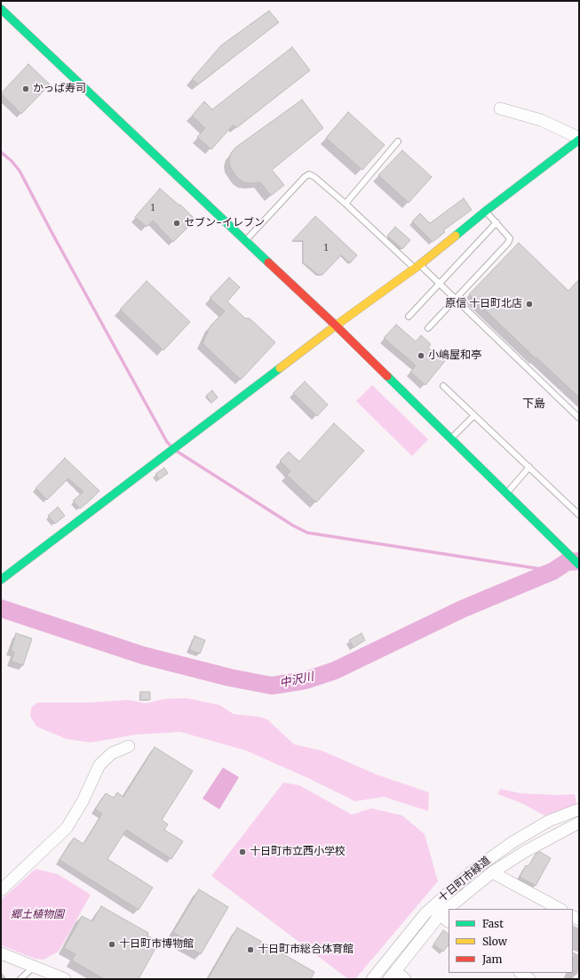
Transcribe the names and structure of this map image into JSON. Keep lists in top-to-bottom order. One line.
{"streets":{"street":["十日町市緑道"]},"districts":["下島"],"water":["中沢川"],"parks":["郷土植物園"],"places":["かっぱ寿司","セブン-イレブン","原信 十日町北店","小嶋屋和亭","十日町市立西小学校","十日町市博物館","十日町市総合体育館"],"house_numbers":["1","1"],"legend":["Fast","Slow","Jam"]}
